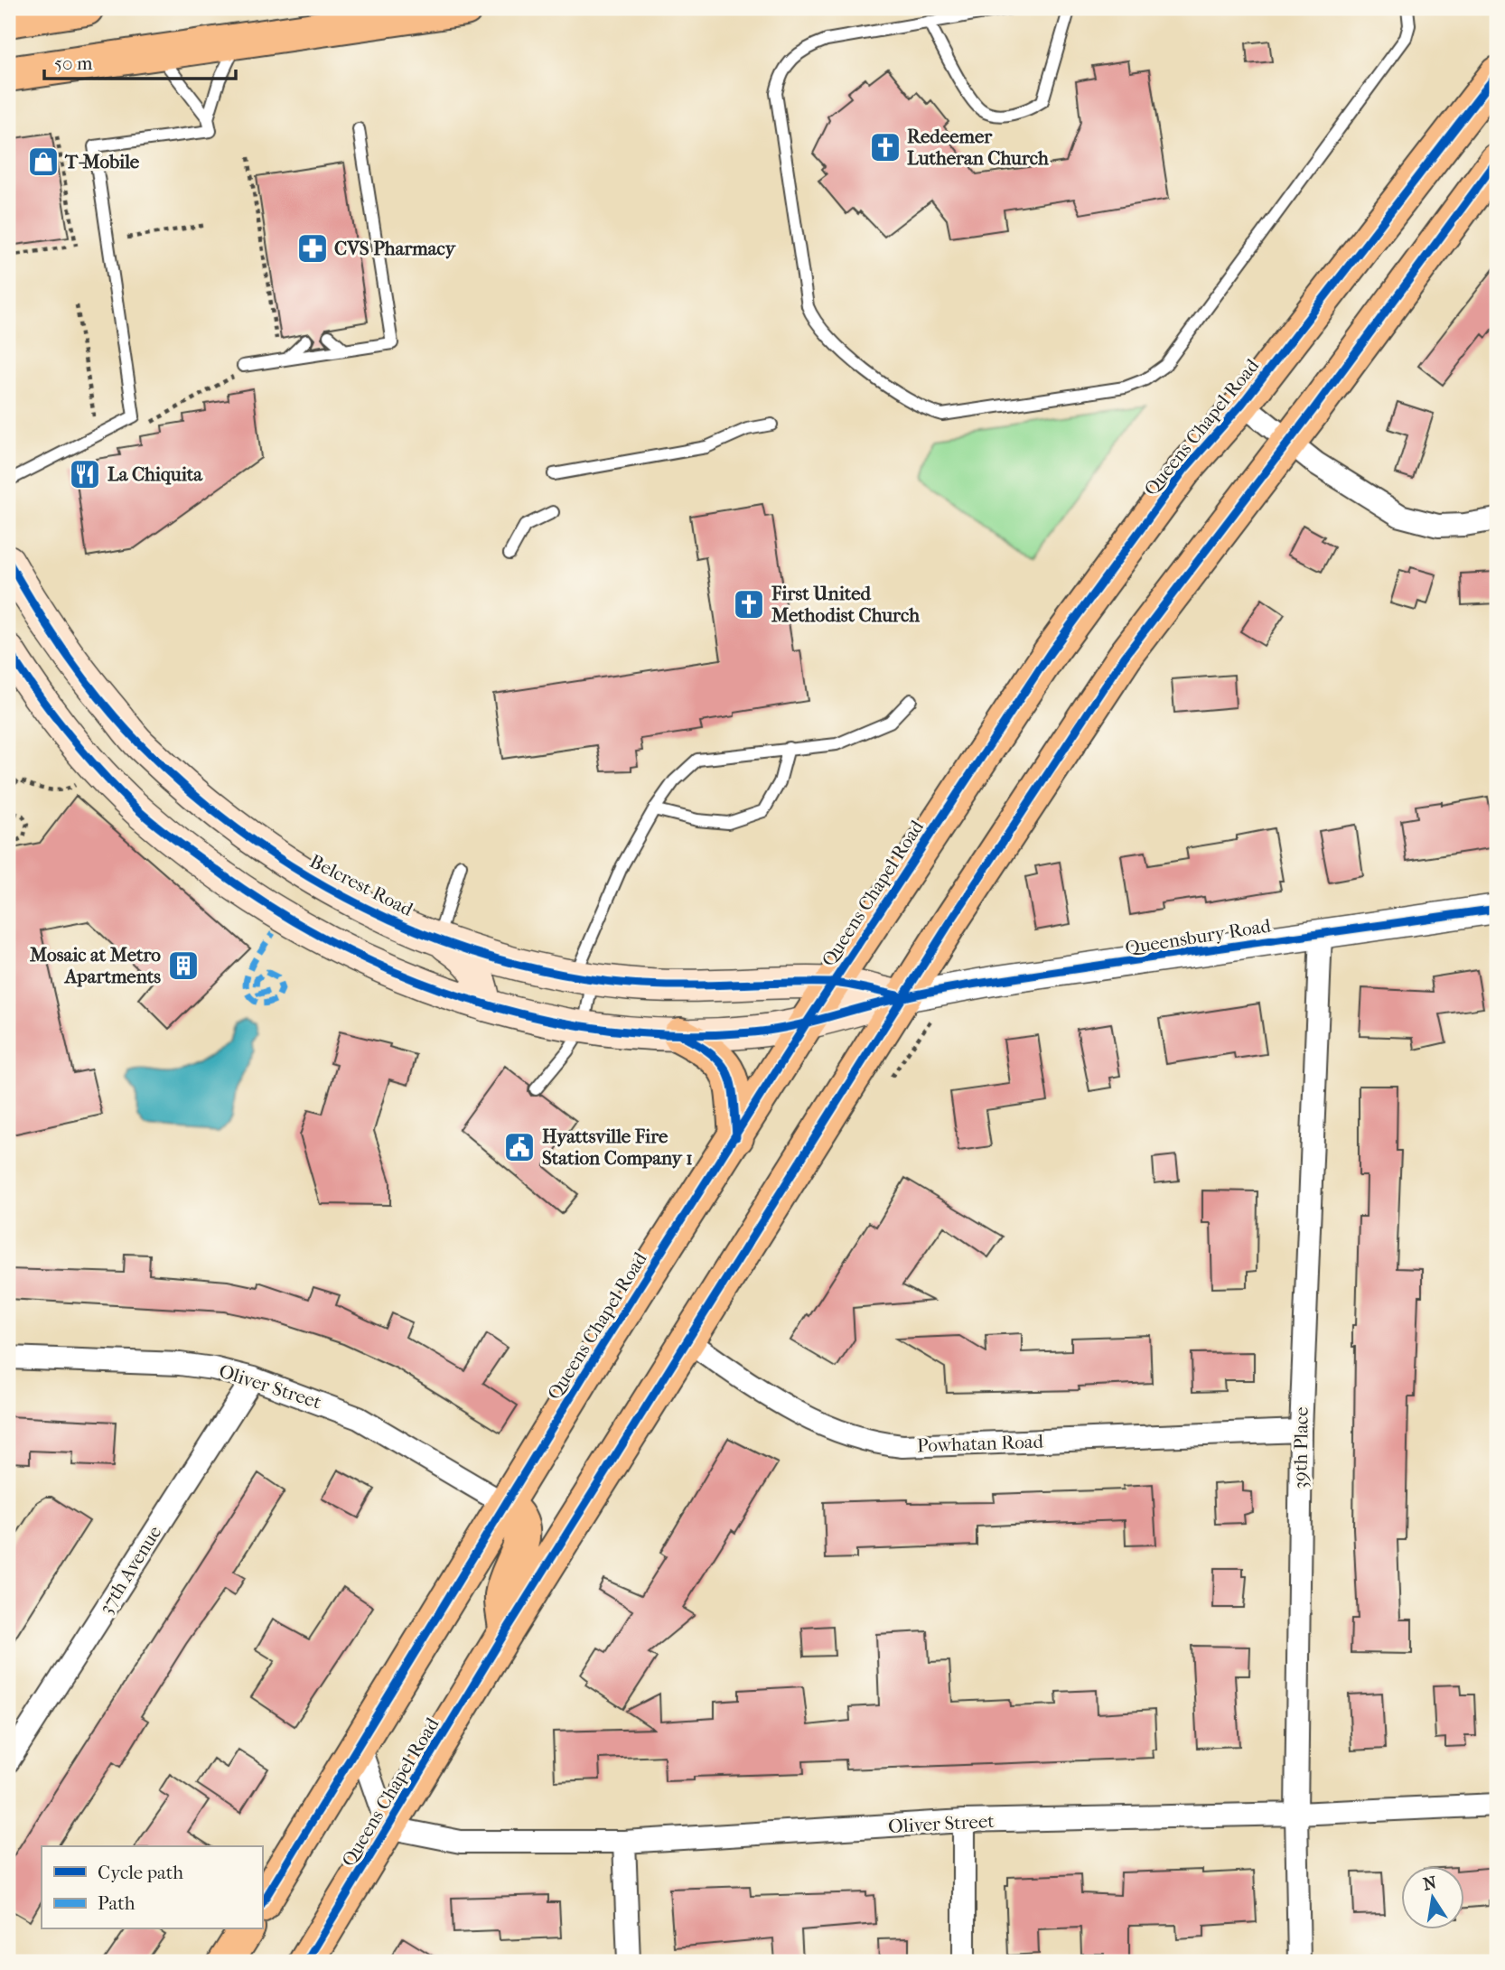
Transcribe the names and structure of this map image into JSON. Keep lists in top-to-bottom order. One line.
{"streets":{"main road":["Queens Chapel Road","Belcrest Road","Queensbury Road"],"street":["Oliver Street","Powhatan Road","39th Place","37th Avenue"]},"crossings":[["Queens Chapel Road","Belcrest Road"],["Queens Chapel Road","Queensbury Road"],["Queens Chapel Road","Oliver Street"],["Queens Chapel Road","Powhatan Road"],["Belcrest Road","Queensbury Road"],["Queensbury Road","39th Place"],["Oliver Street","39th Place"],["Oliver Street","37th Avenue"],["Powhatan Road","39th Place"]],"places":{"church":["Redeemer Lutheran Church","First United Methodist Church"],"shop":["T-Mobile"],"pharmacy":["CVS Pharmacy"],"restaurant":["La Chiquita"],"building":["Mosaic at Metro Apartments"],"public building":["Hyattsville Fire Station Company 1"]},"legend":["Cycle path","Path"],"scale_bar":"50 m","north":"top"}
